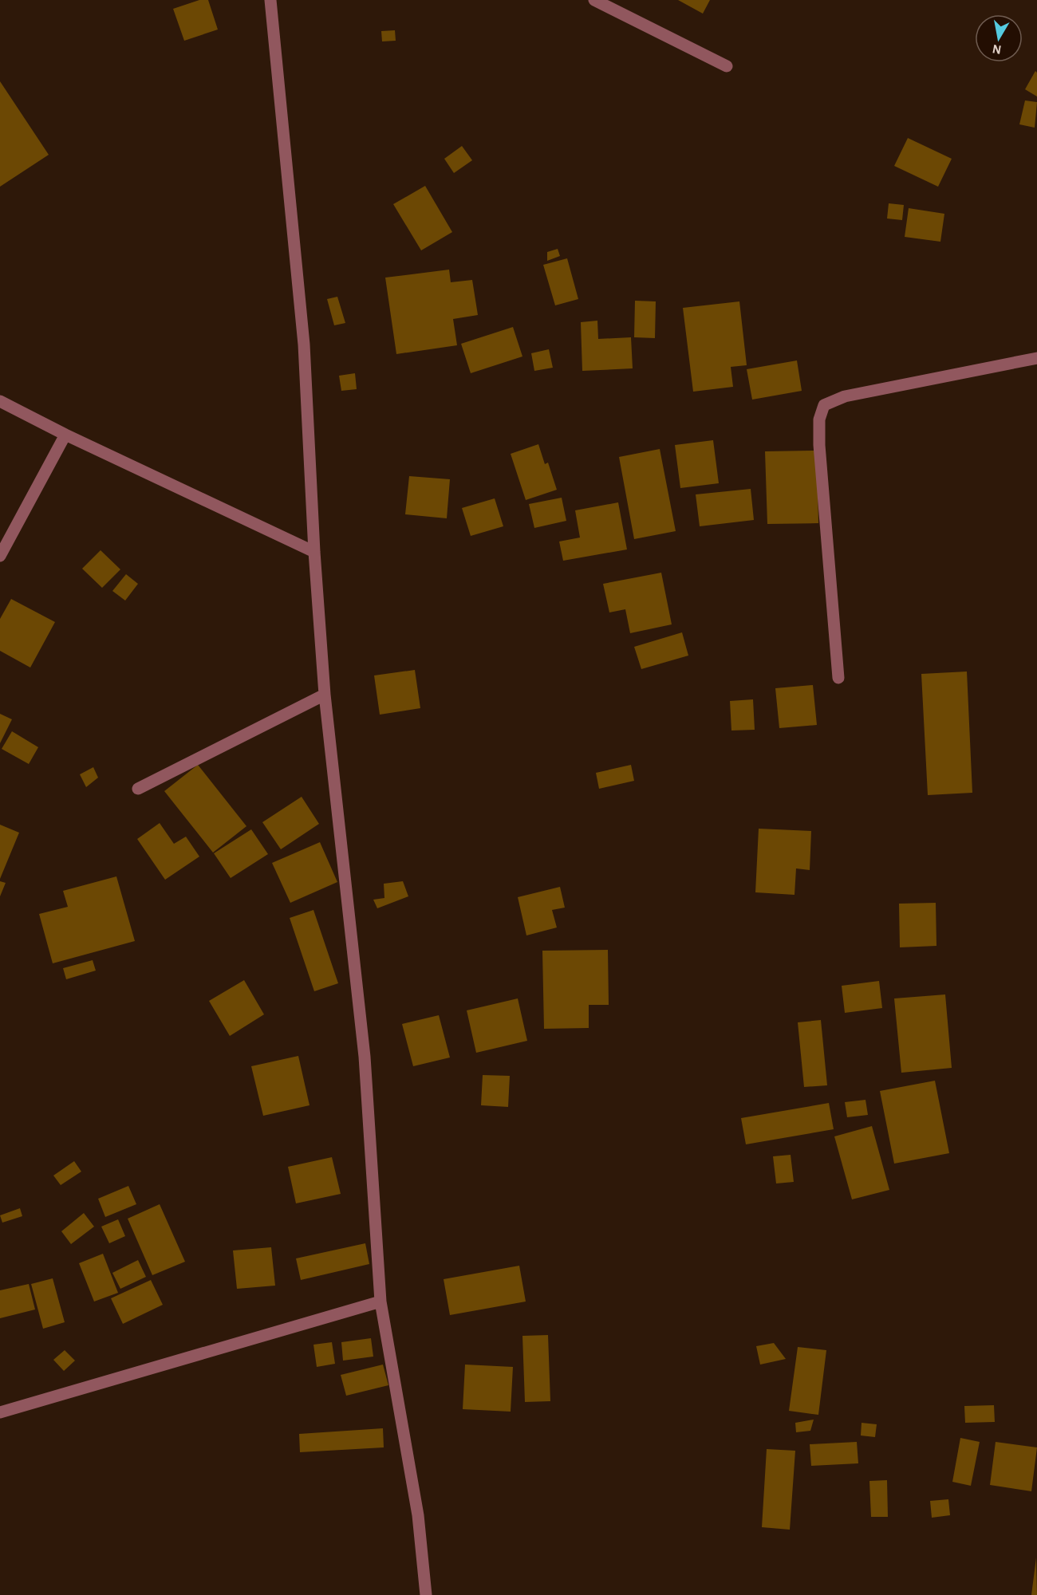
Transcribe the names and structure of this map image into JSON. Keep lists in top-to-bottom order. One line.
{"north":"bottom"}
